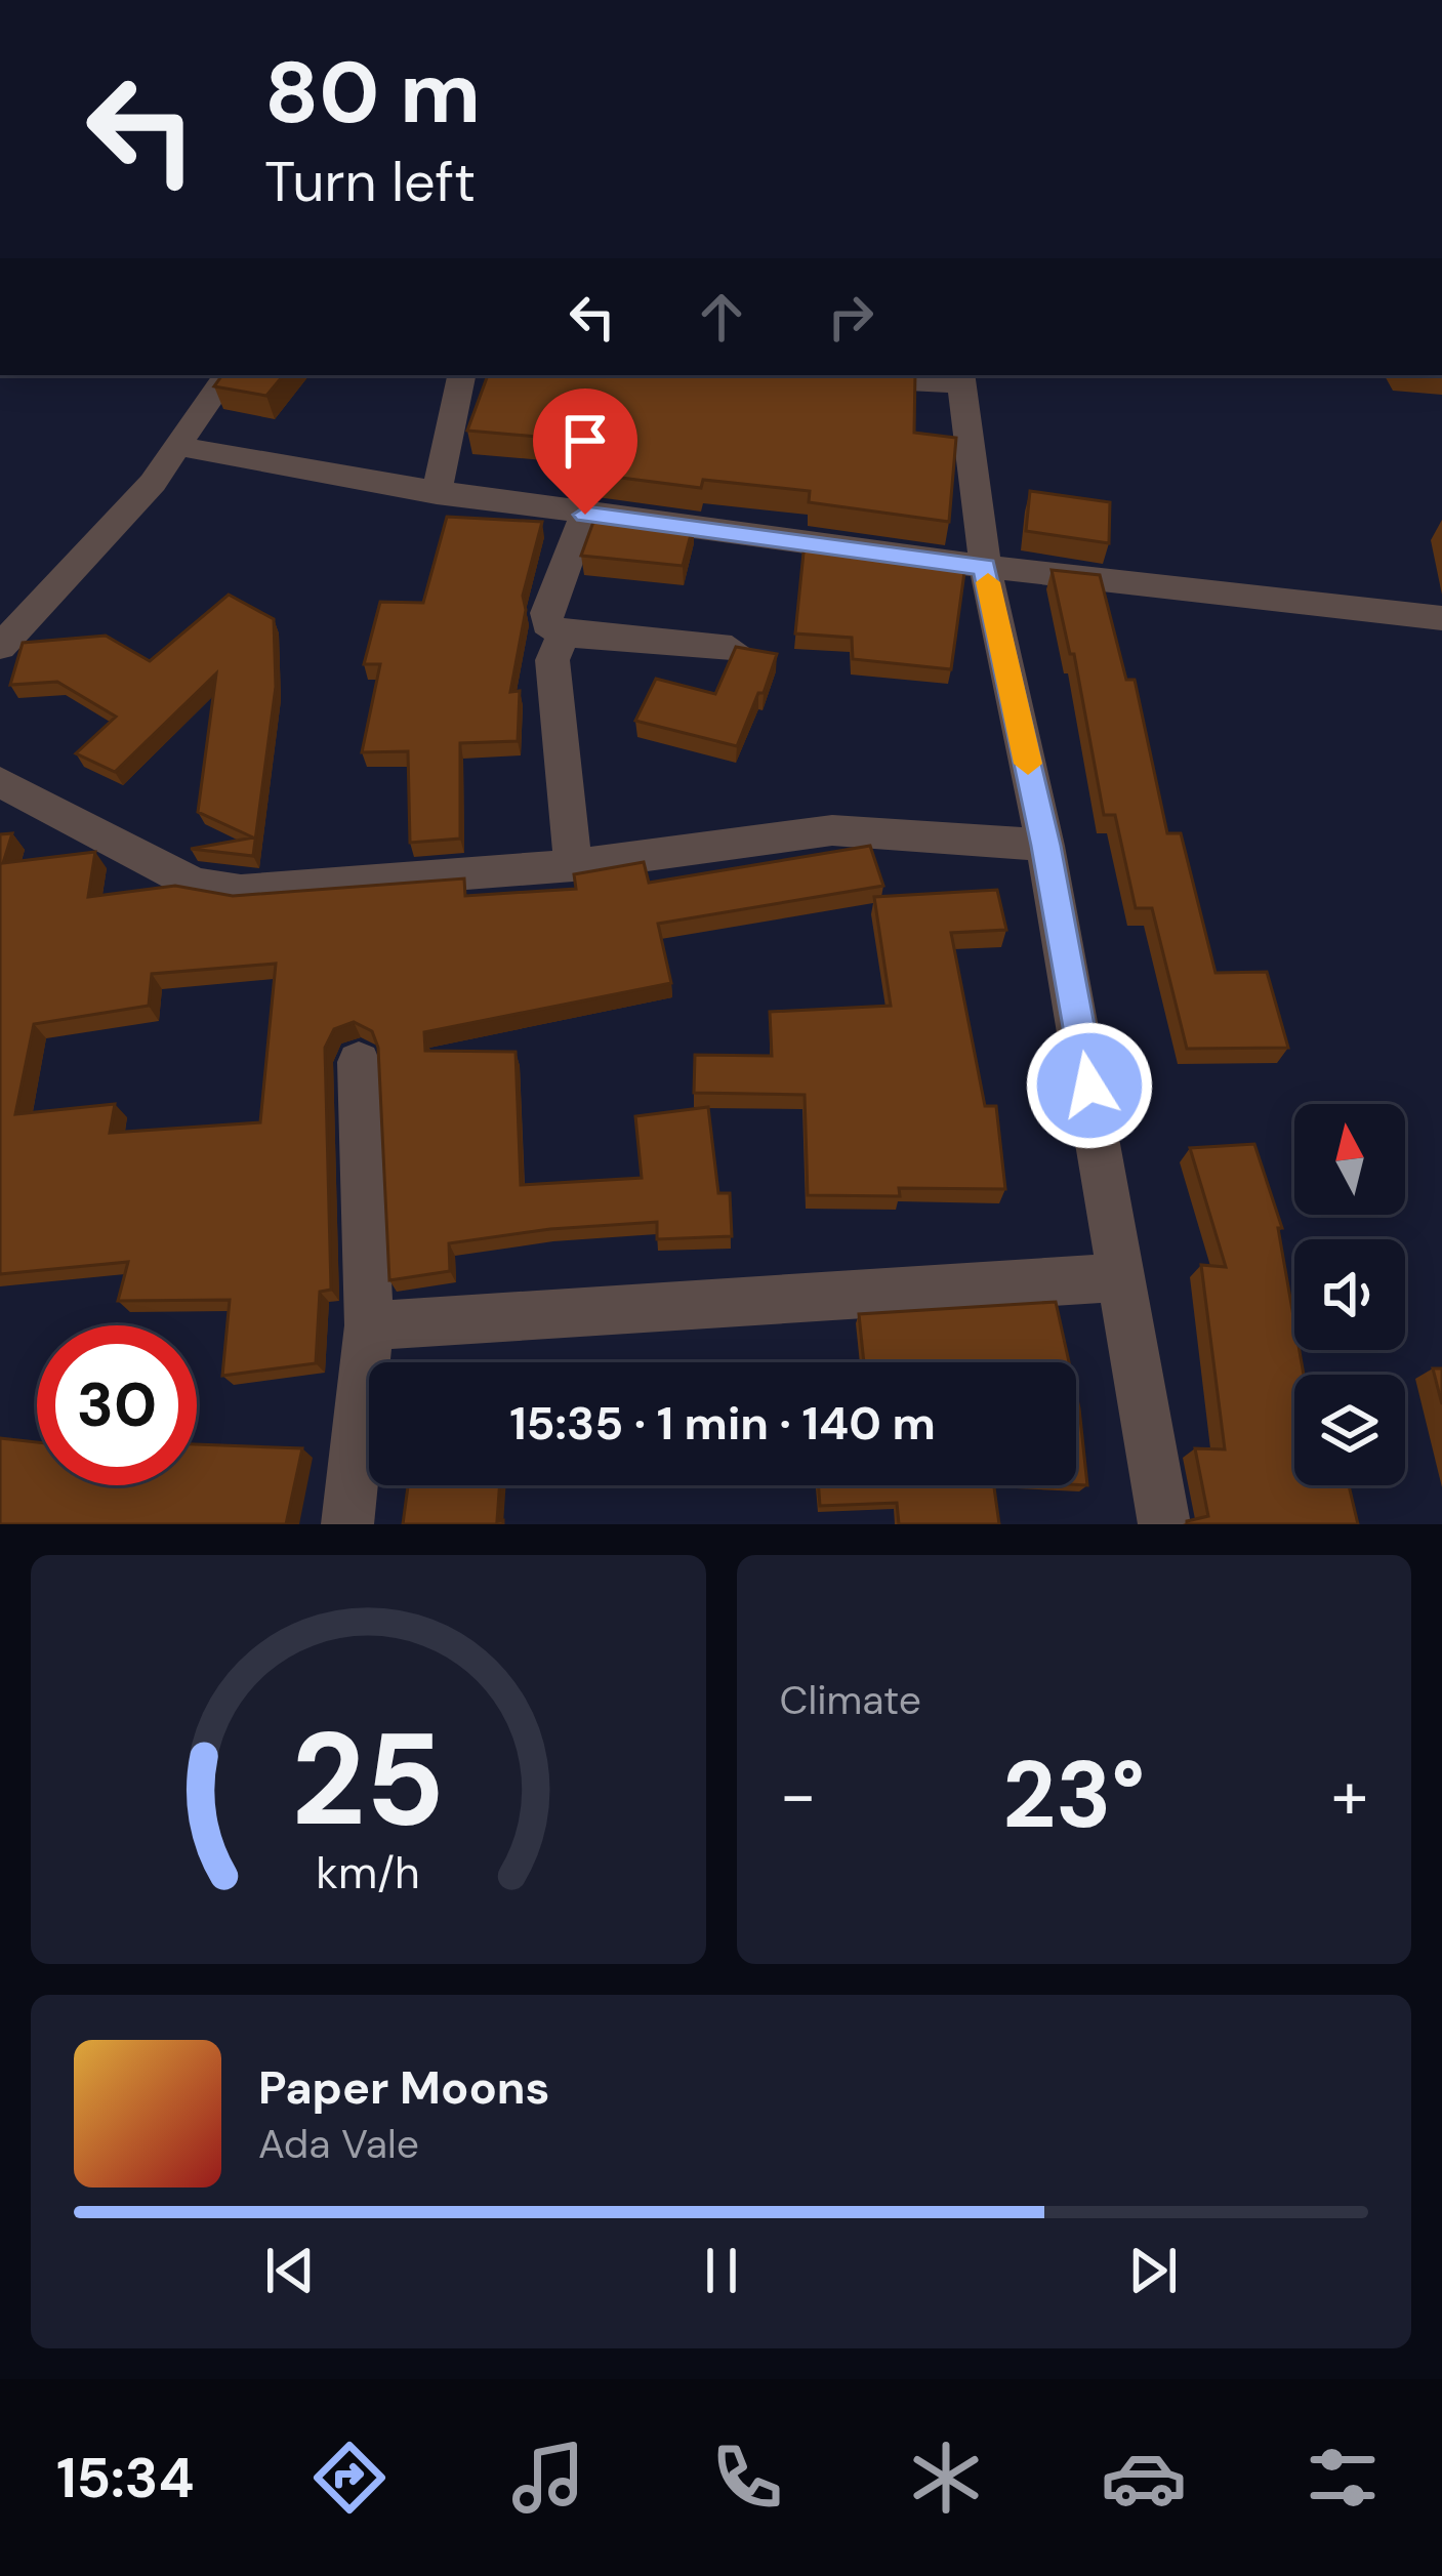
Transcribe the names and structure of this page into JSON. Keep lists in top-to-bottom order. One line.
{"north":"top","page":{"turn":["80 m","Turn left"],"limit":"30","trip":"15:35 · 1 min · 140 m","tile":"Climate","heat":["−","23°","+"],"song":["Paper Moons","Ada Vale"],"tabs":"15:34","gauge":["25","km/h"]}}
